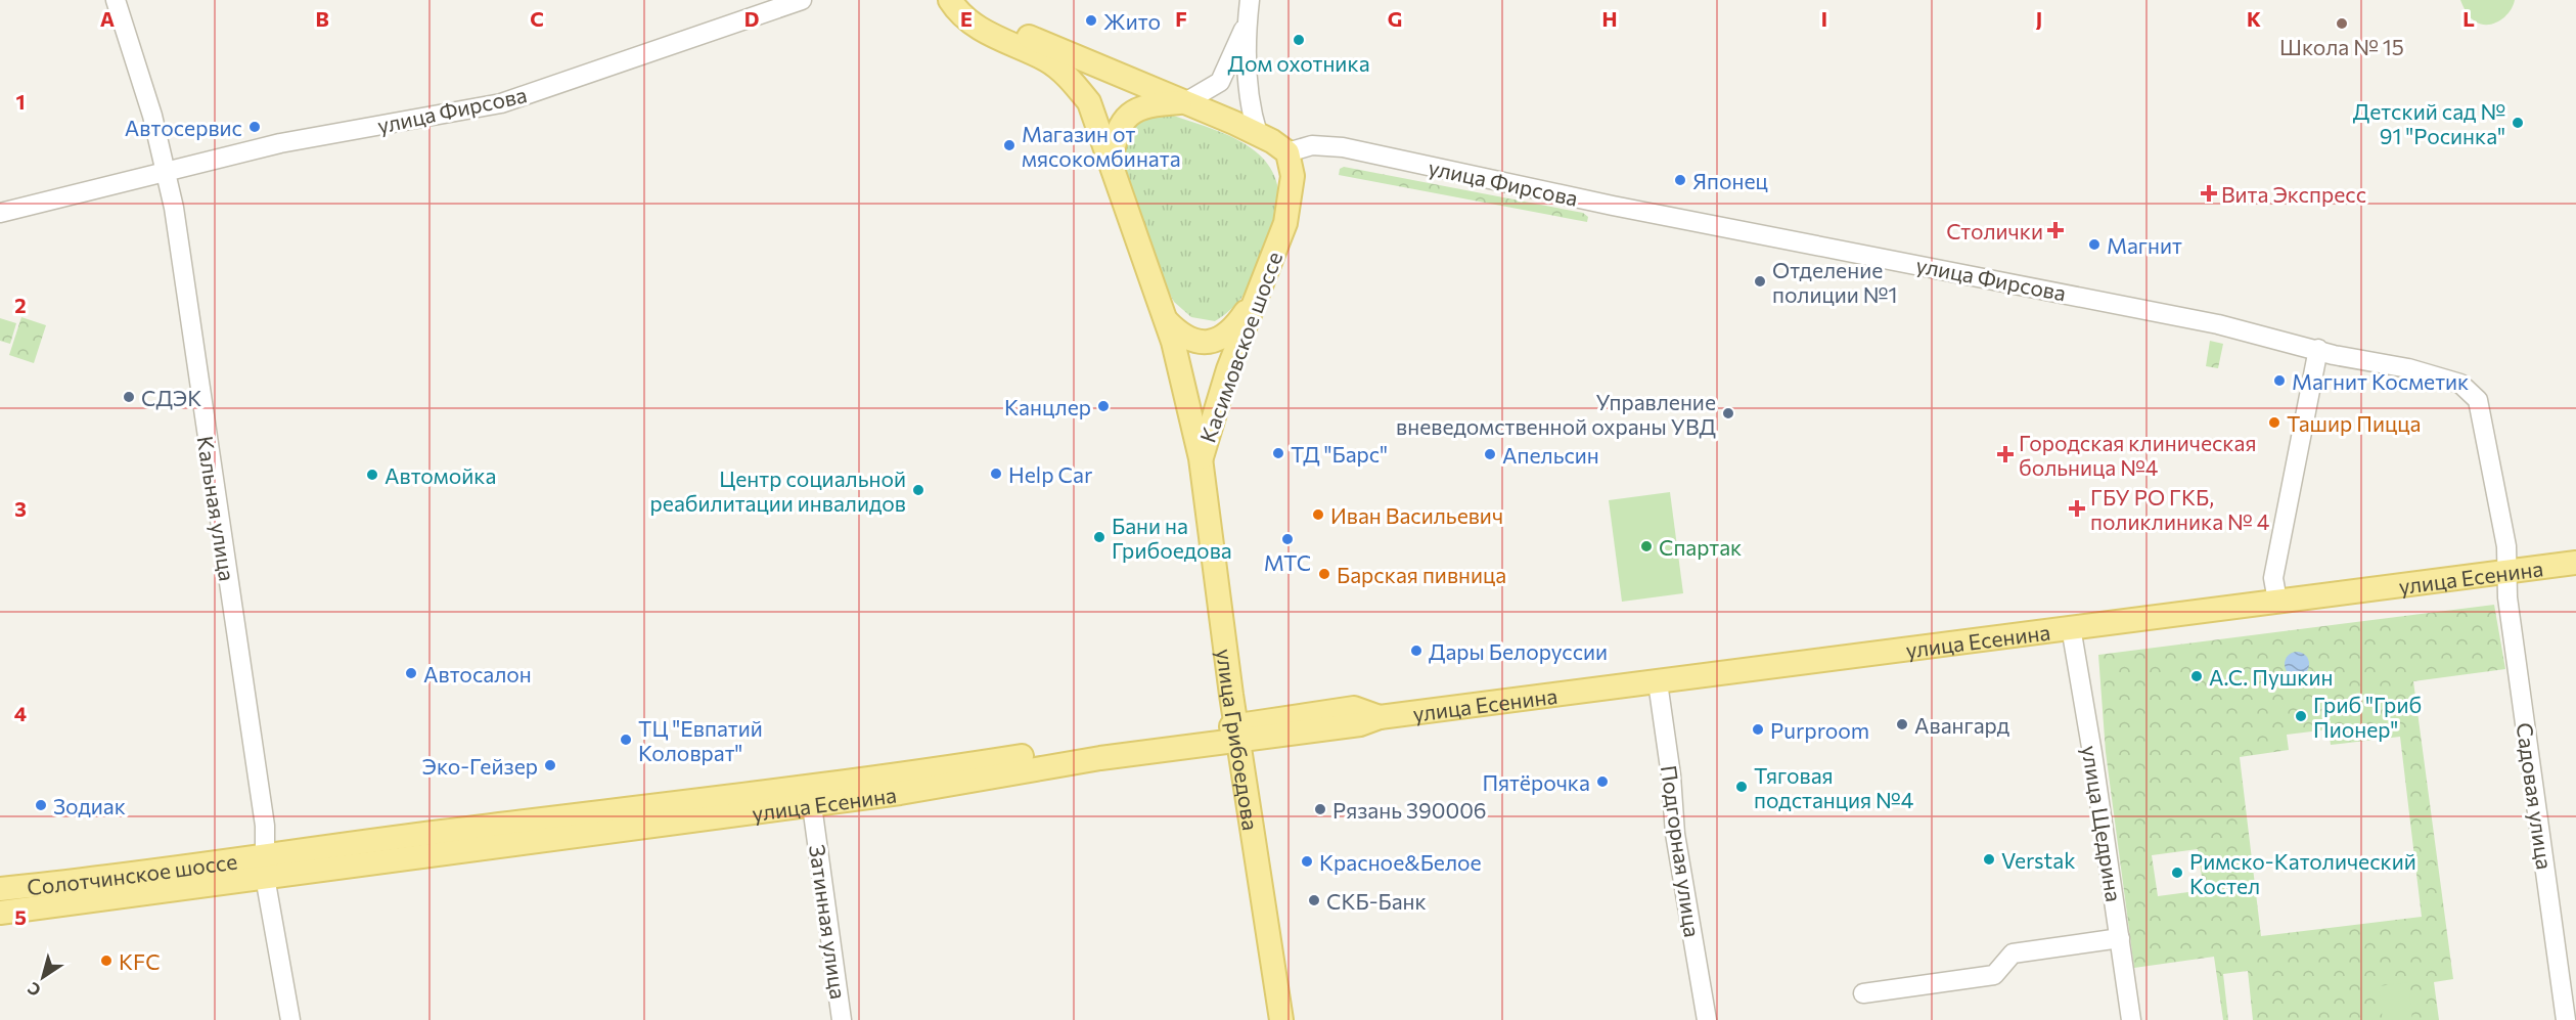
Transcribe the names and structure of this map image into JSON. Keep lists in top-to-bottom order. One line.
{"streets":{"main road":["Касимовское шоссе","улица Есенина","улица Грибоедова","Солотчинское шоссе"],"street":["улица Фирсова","Кальная улица","Садовая улица","улица Щедрина","Подгорная улица","Затинная улица"]},"crossings":[["улица Фирсова","Касимовское шоссе"],["улица Фирсова","Кальная улица"],["улица Фирсова","улица Есенина"],["улица Фирсова","Садовая улица"],["Касимовское шоссе","улица Грибоедова"],["Кальная улица","улица Есенина"],["Кальная улица","Солотчинское шоссе"],["улица Есенина","улица Грибоедова"],["улица Есенина","Садовая улица"],["улица Есенина","улица Щедрина"],["улица Есенина","Подгорная улица"],["улица Есенина","Солотчинское шоссе"],["улица Есенина","Затинная улица"]],"places":{"other":["Жито","Школа № 15","Дом охотника","Детский сад № 91 \"Росинка\"","Автосервис","Магазин от мясокомбината","Японец","Магнит","Отделение полиции №1","Магнит Косметик","СДЭК","Канцлер","Управление вневедомственной охраны УВД","Ташир Пицца","ТД \"Барс\"","Апельсин","Help Car","Автомойка","Центр социальной реабилитации инвалидов","Иван Васильевич","Бани на Грибоедова","МТС","Спартак","Барская пивница","Дары Белоруссии","Автосалон","А.С. Пушкин","Гриб \"Гриб Пионер\"","Авангард","Purproom","ТЦ \"Евпатий Коловрат\"","Эко-Гейзер","Пятёрочка","Тяговая подстанция №4","Зодиак","Рязань 390006","Verstak","Красное&Белое","Римско-Католический Костел","СКБ-Банк","KFC"],"health":["Вита Экспресс","Столички","Городская клиническая больница №4","ГБУ РО ГКБ, поликлиника № 4"]},"north":"bottom left","grid":{"columns":["A","B","C","D","E","F","G","H","I","J","K","L"],"rows":["1","2","3","4","5"]}}
